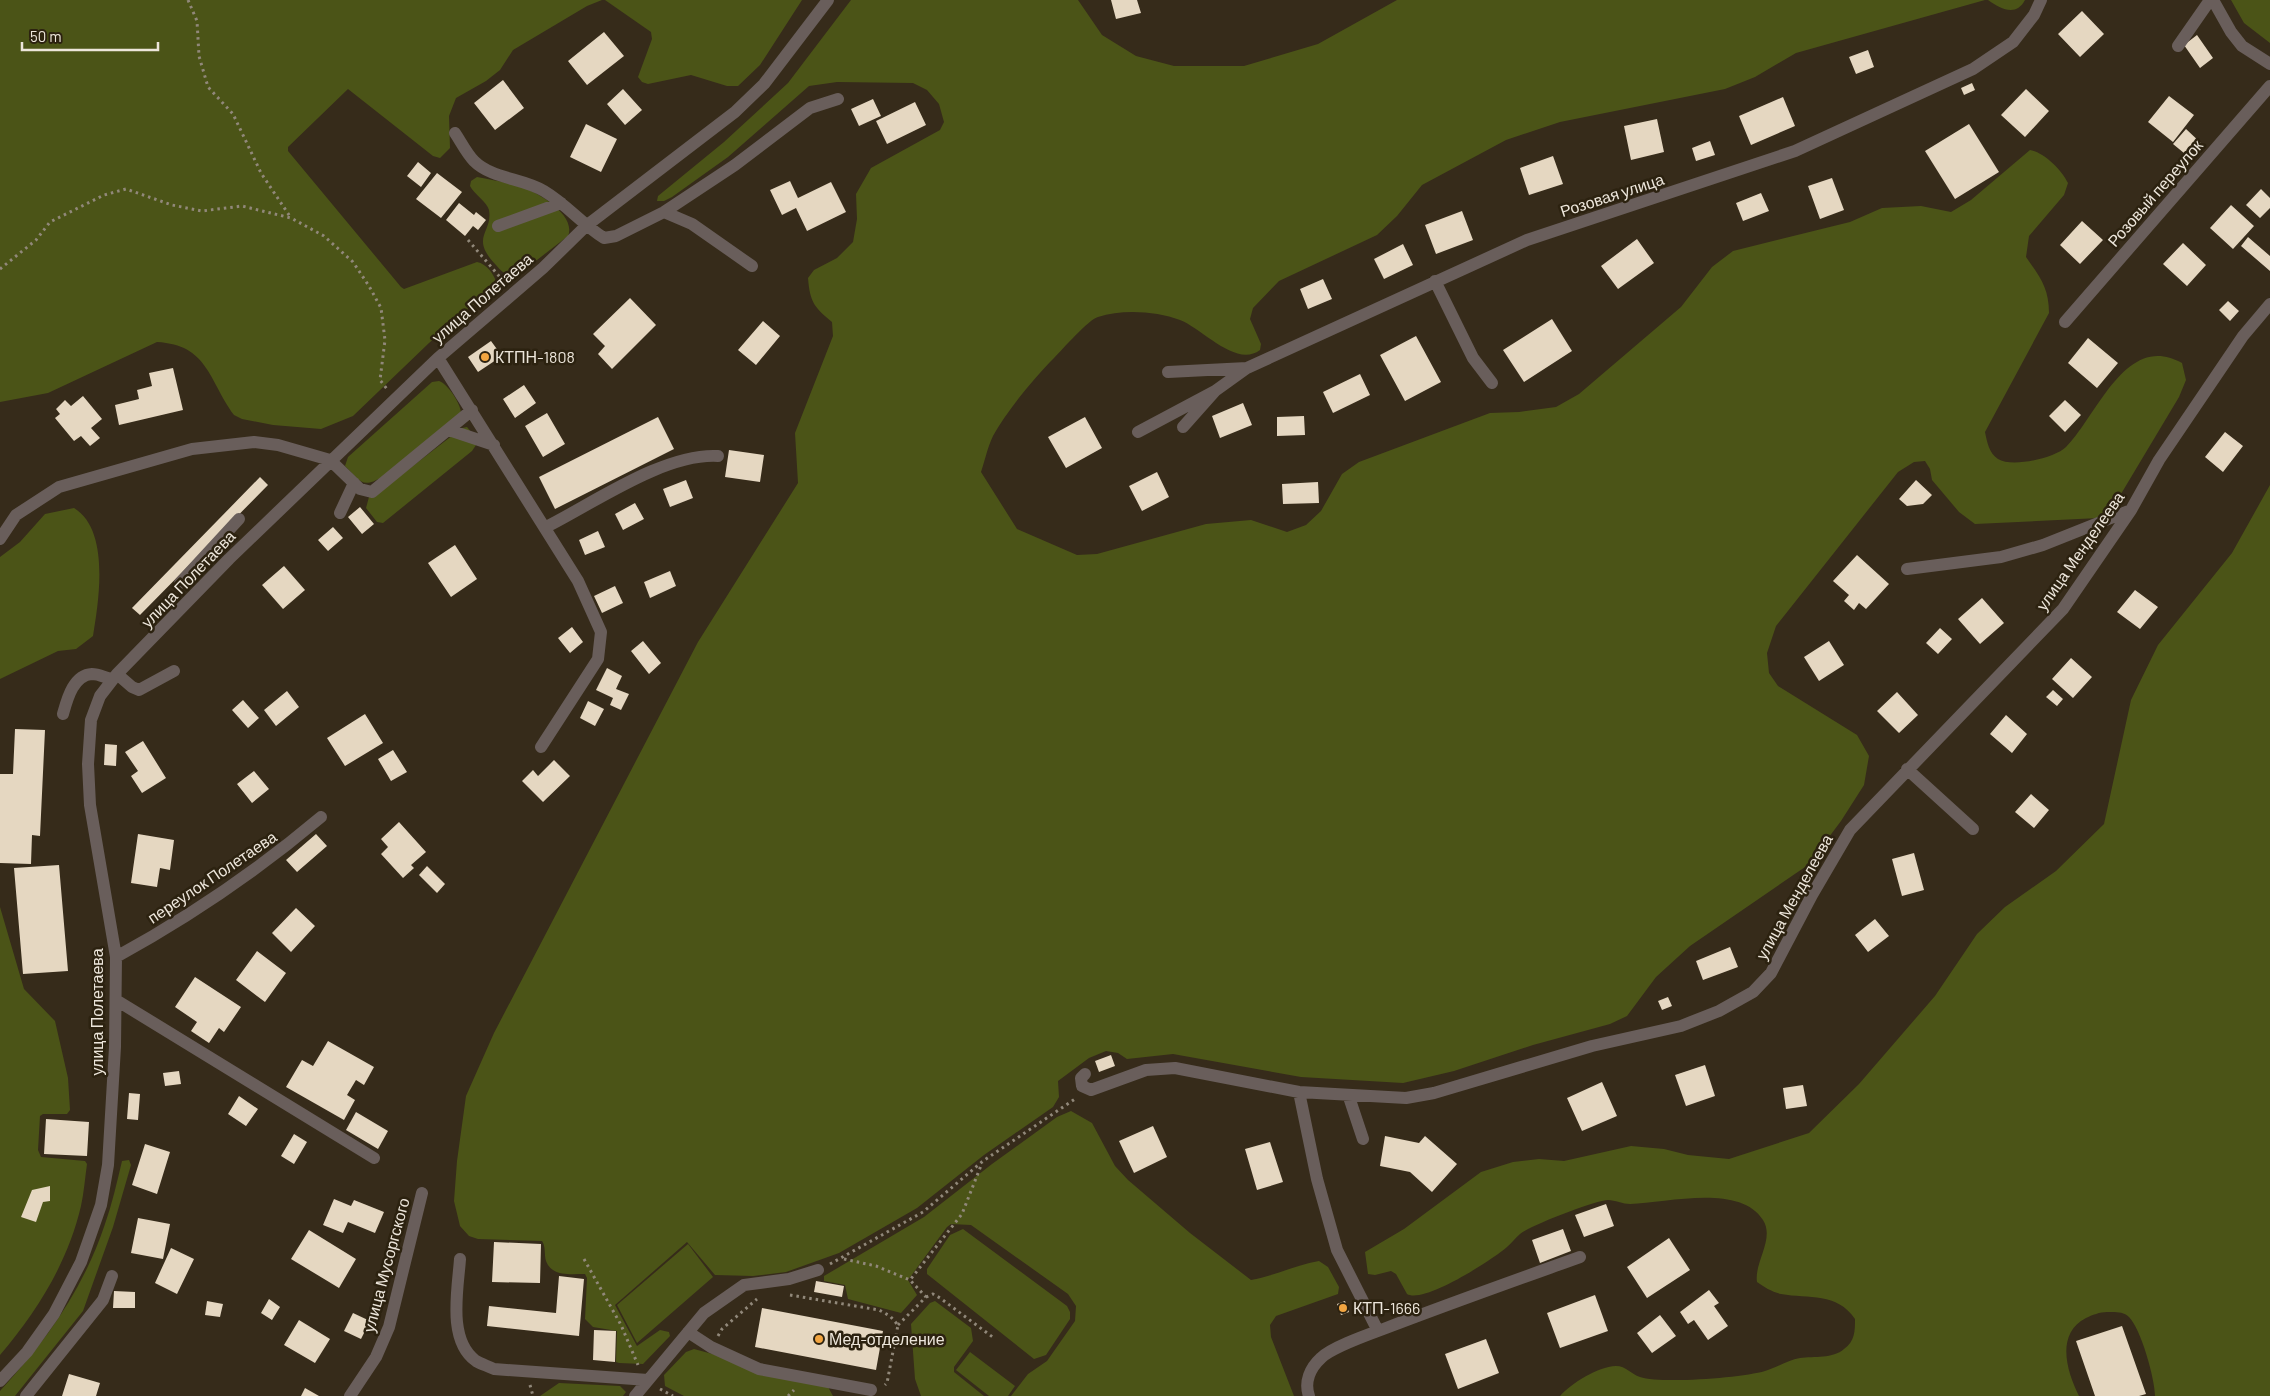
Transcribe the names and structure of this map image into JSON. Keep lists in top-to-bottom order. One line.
{"streets":{"street":["Розовый переулок","Розовая улица","улица Полетаева","улица Менделеева","переулок Полетаева","улица Мусоргского"]},"crossings":[["улица Полетаева","переулок Полетаева"]],"places":["КТПН-1808","КТП-1666","Мед-отделение"],"scale_bar":"50 m"}
